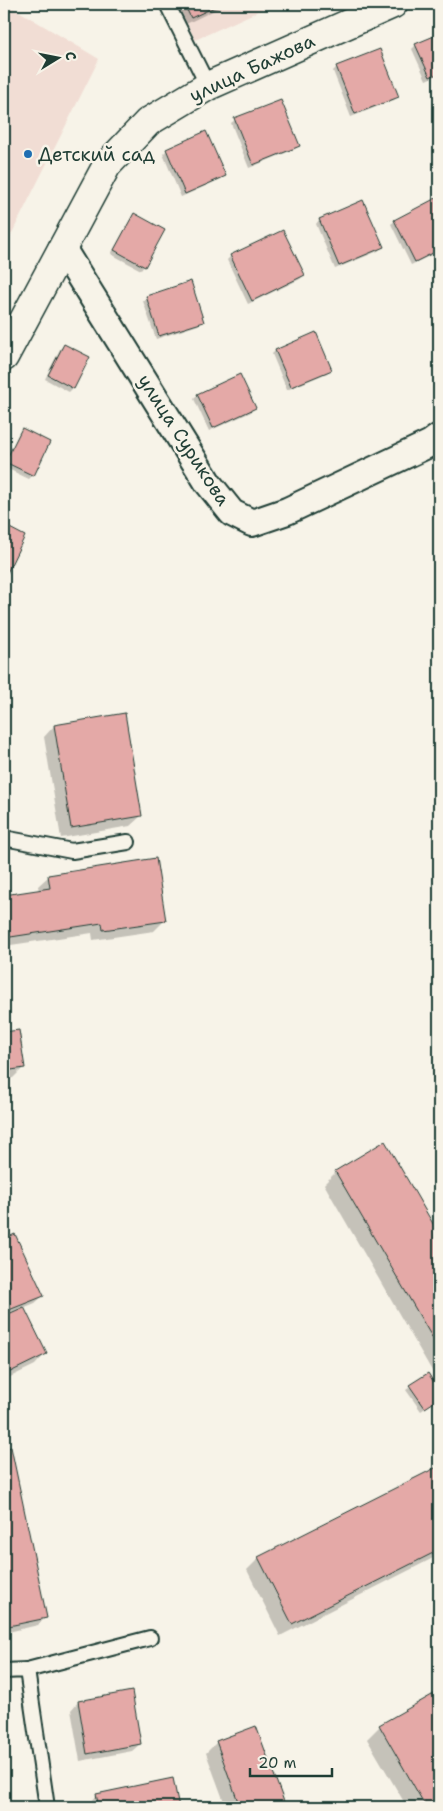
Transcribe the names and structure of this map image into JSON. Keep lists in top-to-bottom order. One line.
{"streets":{"main road":["улица Бажова"],"street":["улица Сурикова"]},"crossings":[["улица Бажова","улица Сурикова"]],"places":["Детский сад"],"scale_bar":"20 m","north":"right"}
